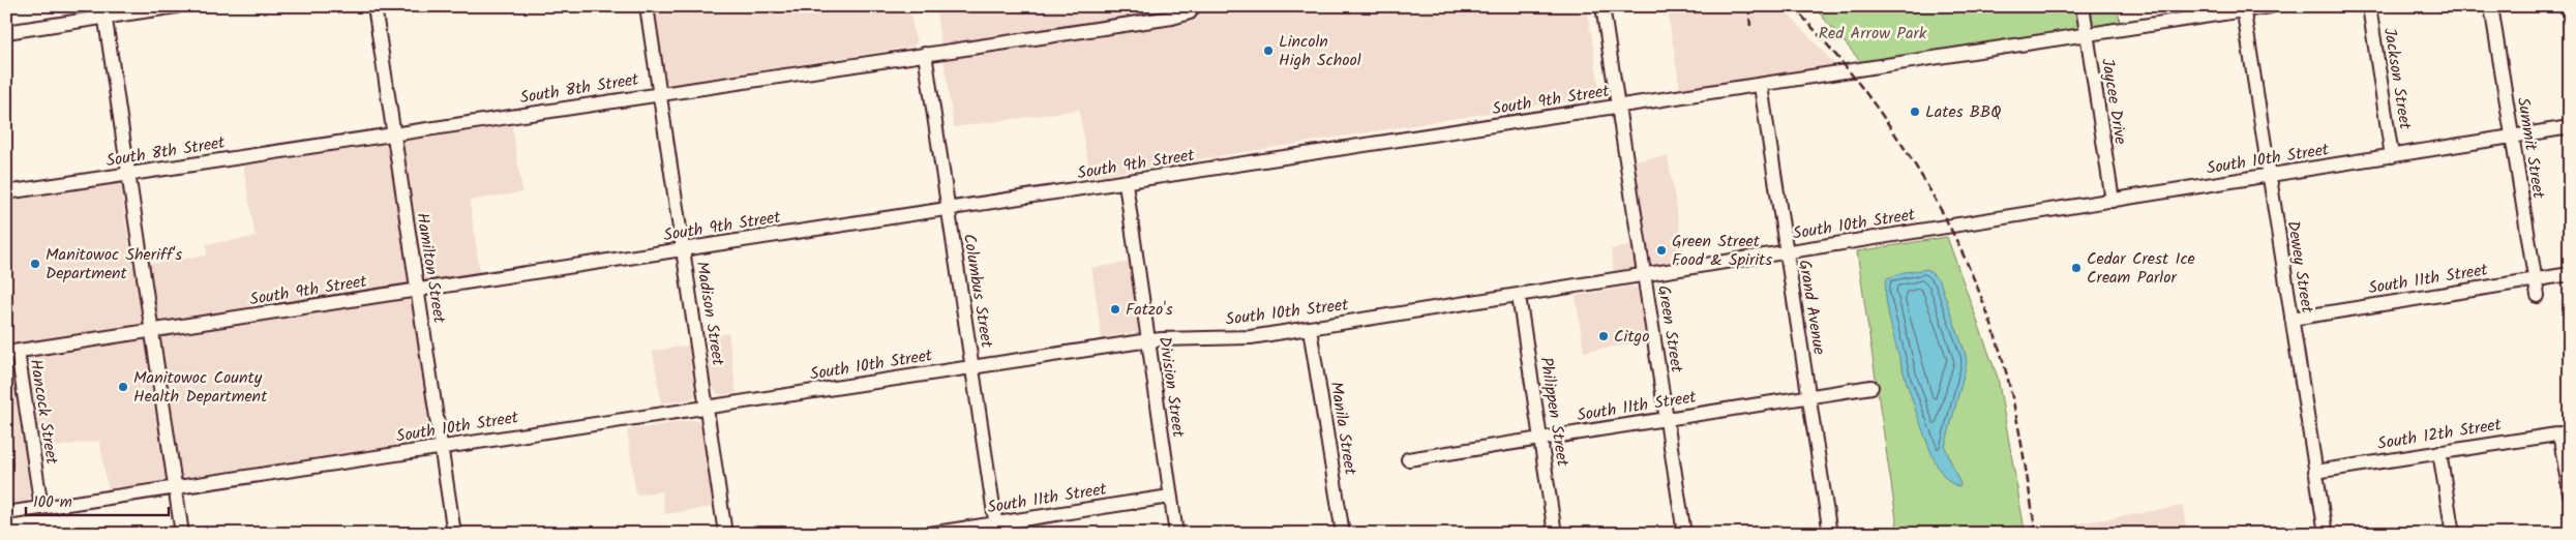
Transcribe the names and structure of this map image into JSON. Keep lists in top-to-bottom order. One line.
{"streets":{"street":["Jackson Street","South 8th Street","South 9th Street","Jaycee Drive","Summit Street","South 10th Street","Dewey Street","Hamilton Street","South 11th Street","Columbus Street","Grand Avenue","Madison Street","Green Street","Division Street","Hancock Street","Philippen Street","Manila Street","South 12th Street"]},"crossings":[["Jackson Street","South 10th Street"],["South 8th Street","Hamilton Street"],["South 8th Street","Columbus Street"],["South 8th Street","Madison Street"],["South 9th Street","Jaycee Drive"],["South 9th Street","Dewey Street"],["South 9th Street","Hamilton Street"],["South 9th Street","Columbus Street"],["South 9th Street","Grand Avenue"],["South 9th Street","Madison Street"],["South 9th Street","Green Street"],["South 9th Street","Division Street"],["South 9th Street","Hancock Street"],["Jaycee Drive","South 10th Street"],["Summit Street","South 10th Street"],["Summit Street","South 11th Street"],["South 10th Street","Dewey Street"],["South 10th Street","Hamilton Street"],["South 10th Street","Columbus Street"],["South 10th Street","Grand Avenue"],["South 10th Street","Madison Street"],["South 10th Street","Green Street"],["South 10th Street","Division Street"],["South 10th Street","Hancock Street"],["South 10th Street","Philippen Street"],["South 10th Street","Manila Street"],["Dewey Street","South 11th Street"],["Dewey Street","South 12th Street"],["South 11th Street","Columbus Street"],["South 11th Street","Grand Avenue"],["South 11th Street","Green Street"],["South 11th Street","Division Street"],["South 11th Street","Philippen Street"]],"parks":["Red Arrow Park"],"places":["Lincoln High School","Lates BBQ","Green Street Food & Spirits","Manitowoc Sheriff's Department","Cedar Crest Ice Cream Parlor","Fatzo's","Citgo","Manitowoc County Health Department"],"scale_bar":"100 m"}
